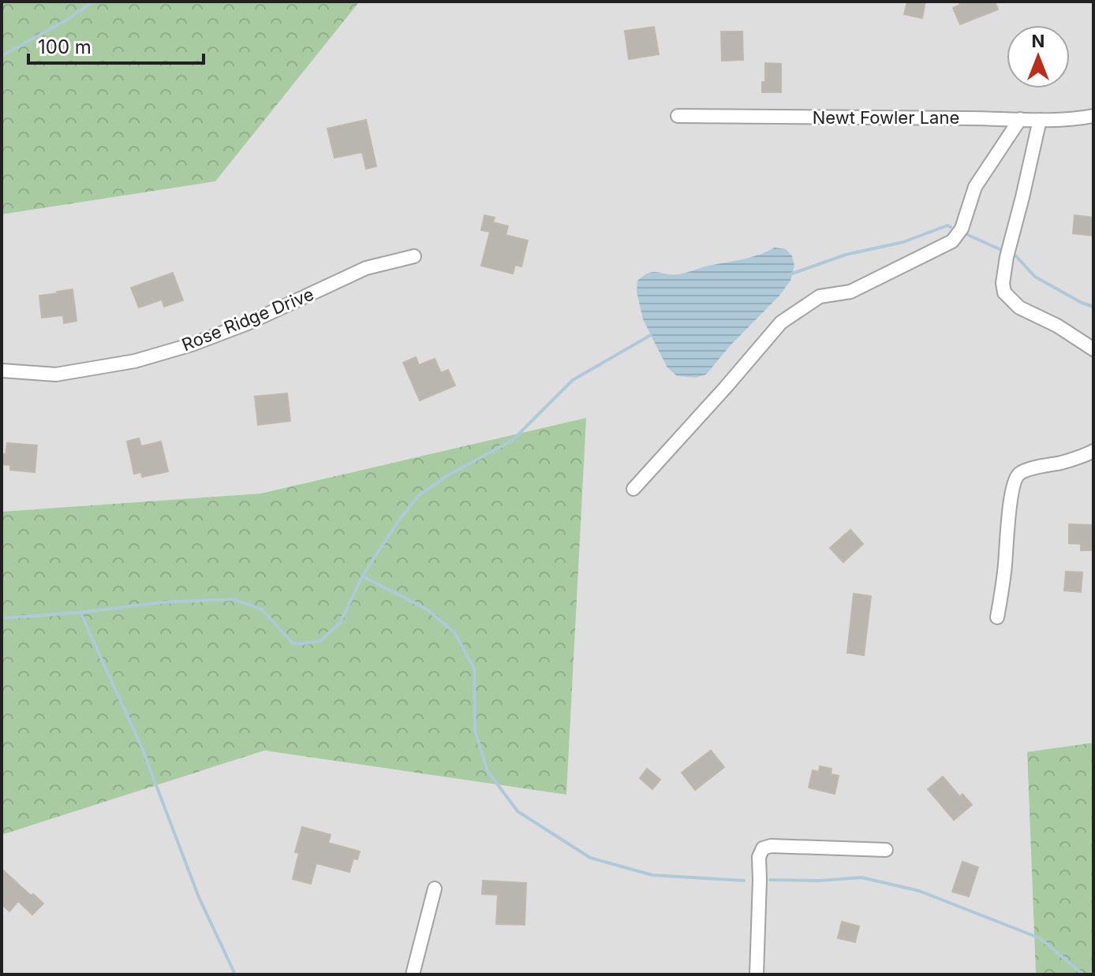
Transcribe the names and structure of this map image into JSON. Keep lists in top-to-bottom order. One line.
{"streets":{"street":["Newt Fowler Lane","Rose Ridge Drive"]},"scale_bar":"100 m","north":"top"}
